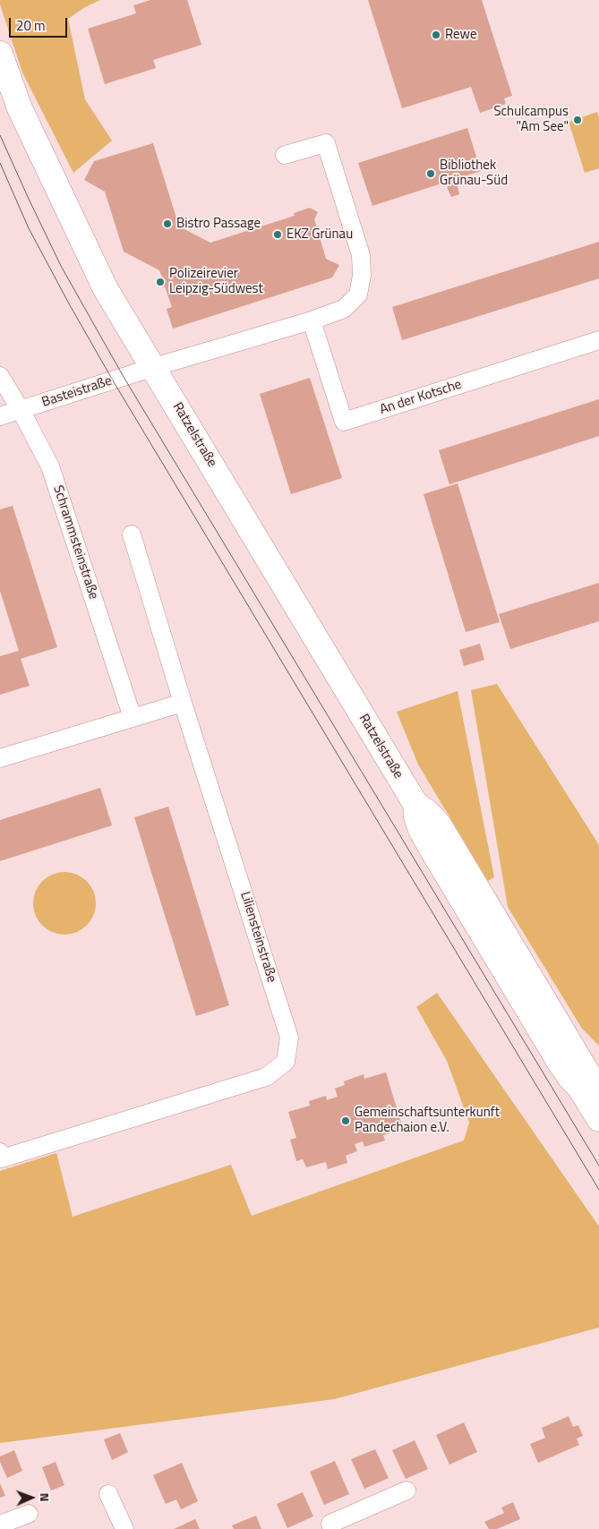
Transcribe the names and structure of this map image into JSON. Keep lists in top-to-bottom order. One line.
{"streets":{"main road":["Ratzelstraße"],"street":["Basteistraße","An der Kotsche","Schrammsteinstraße","Liliensteinstraße"]},"crossings":[["Basteistraße","Ratzelstraße"],["Basteistraße","Schrammsteinstraße"]],"places":["Rewe","Schulcampus \"Am See\"","Bibliothek Grünau-Süd","Bistro Passage","EKZ Grünau","Polizeirevier Leipzig-Südwest","Gemeinschaftsunterkunft Pandechaion e.V."],"scale_bar":"20 m","north":"right"}
